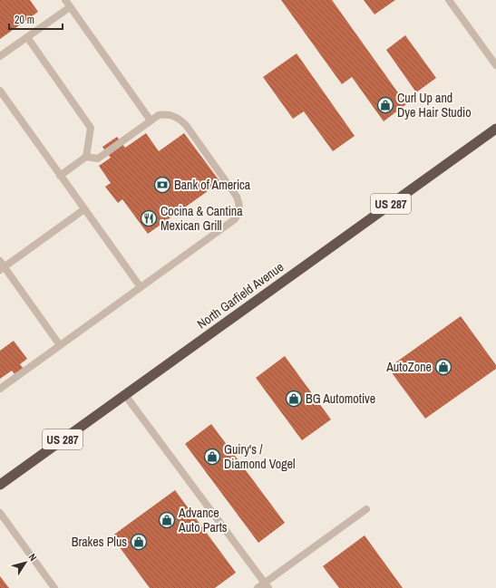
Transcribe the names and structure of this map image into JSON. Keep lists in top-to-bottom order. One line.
{"streets":{"highway":["US 287","North Garfield Avenue"]},"places":{"shop":["Curl Up and Dye Hair Studio","AutoZone","BG Automotive","Guiry's / Diamond Vogel","Advance Auto Parts","Brakes Plus"],"bank":["Bank of America"],"restaurant":["Cocina & Cantina Mexican Grill"]},"scale_bar":"20 m","north":"top right"}
